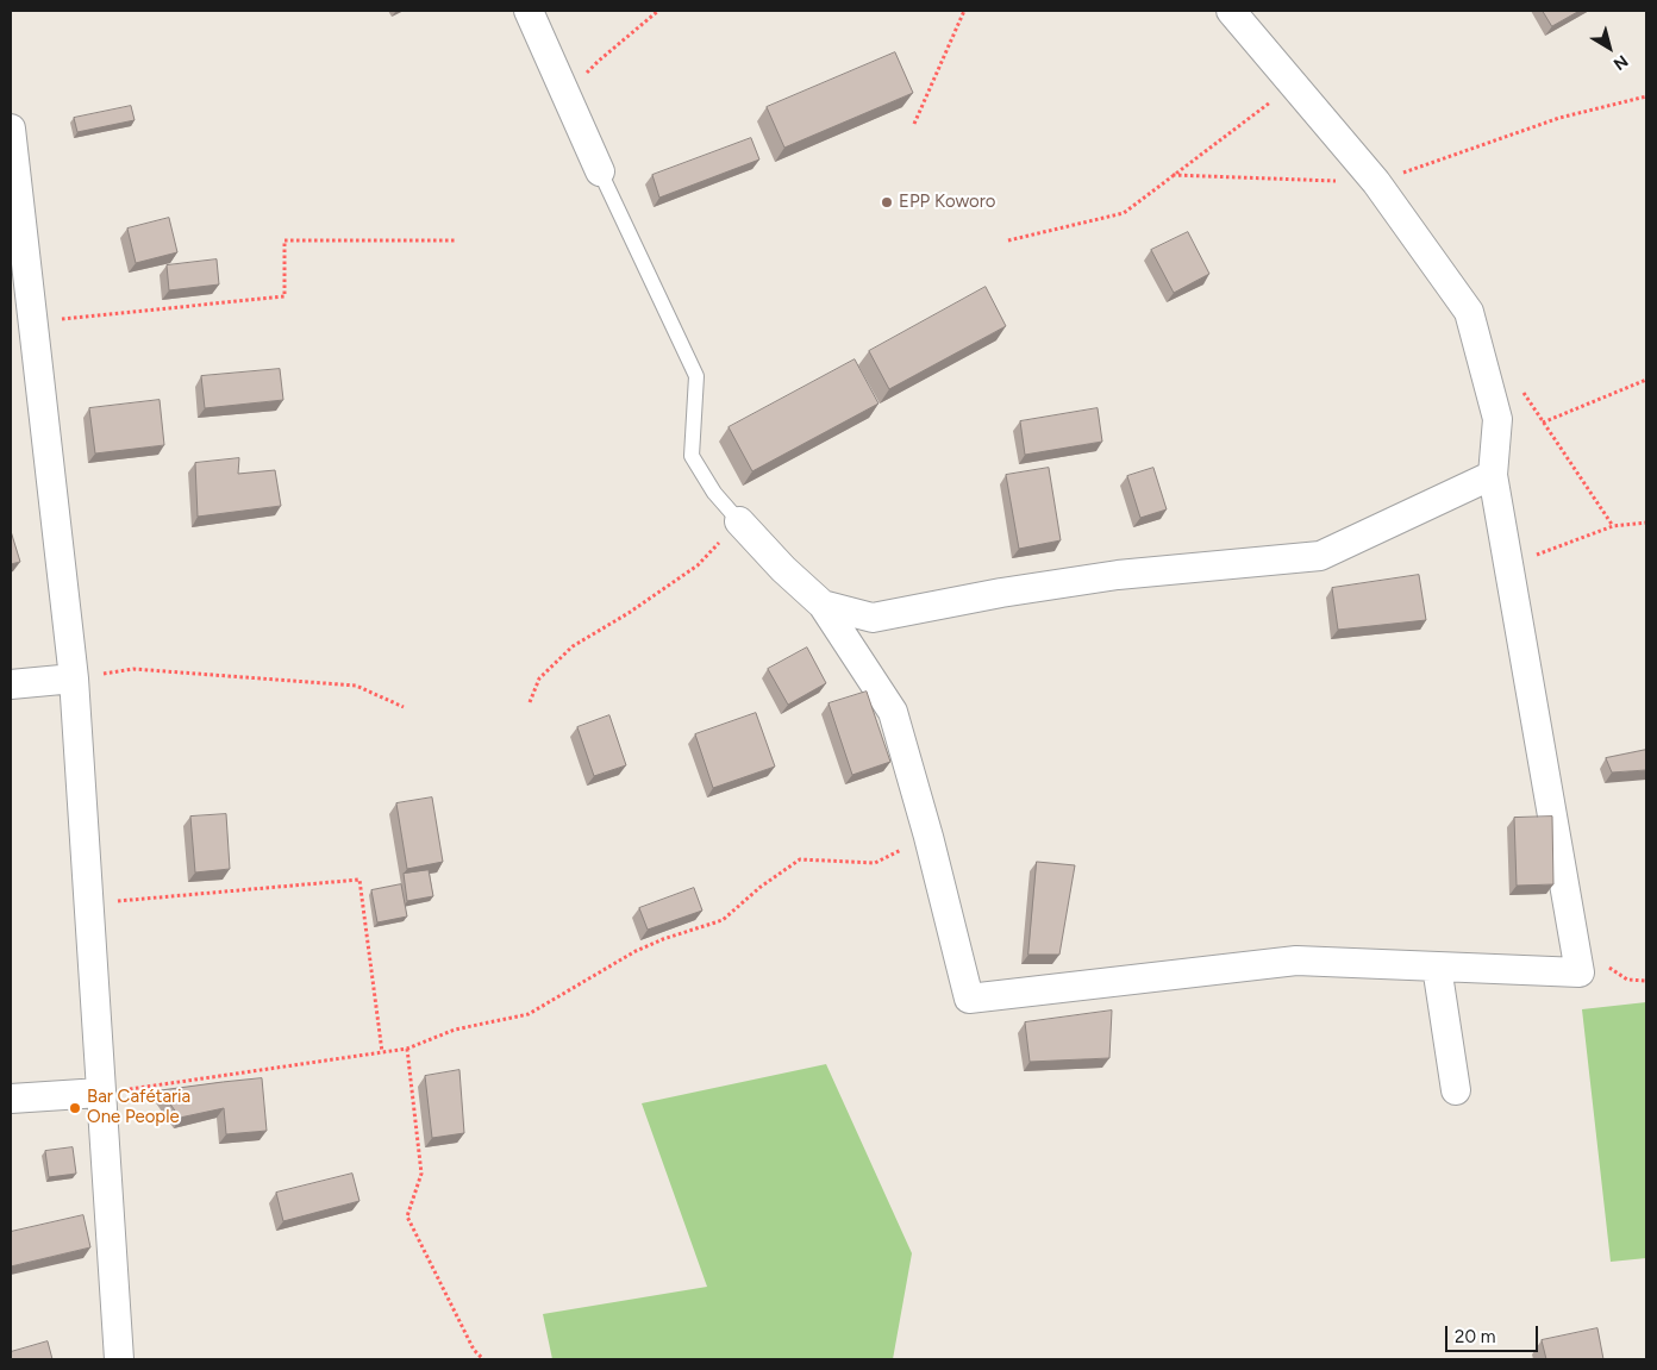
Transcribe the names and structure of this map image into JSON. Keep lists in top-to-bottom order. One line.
{"places":["EPP Koworo","Bar Cafétaria One People"],"scale_bar":"20 m","north":"bottom right"}
